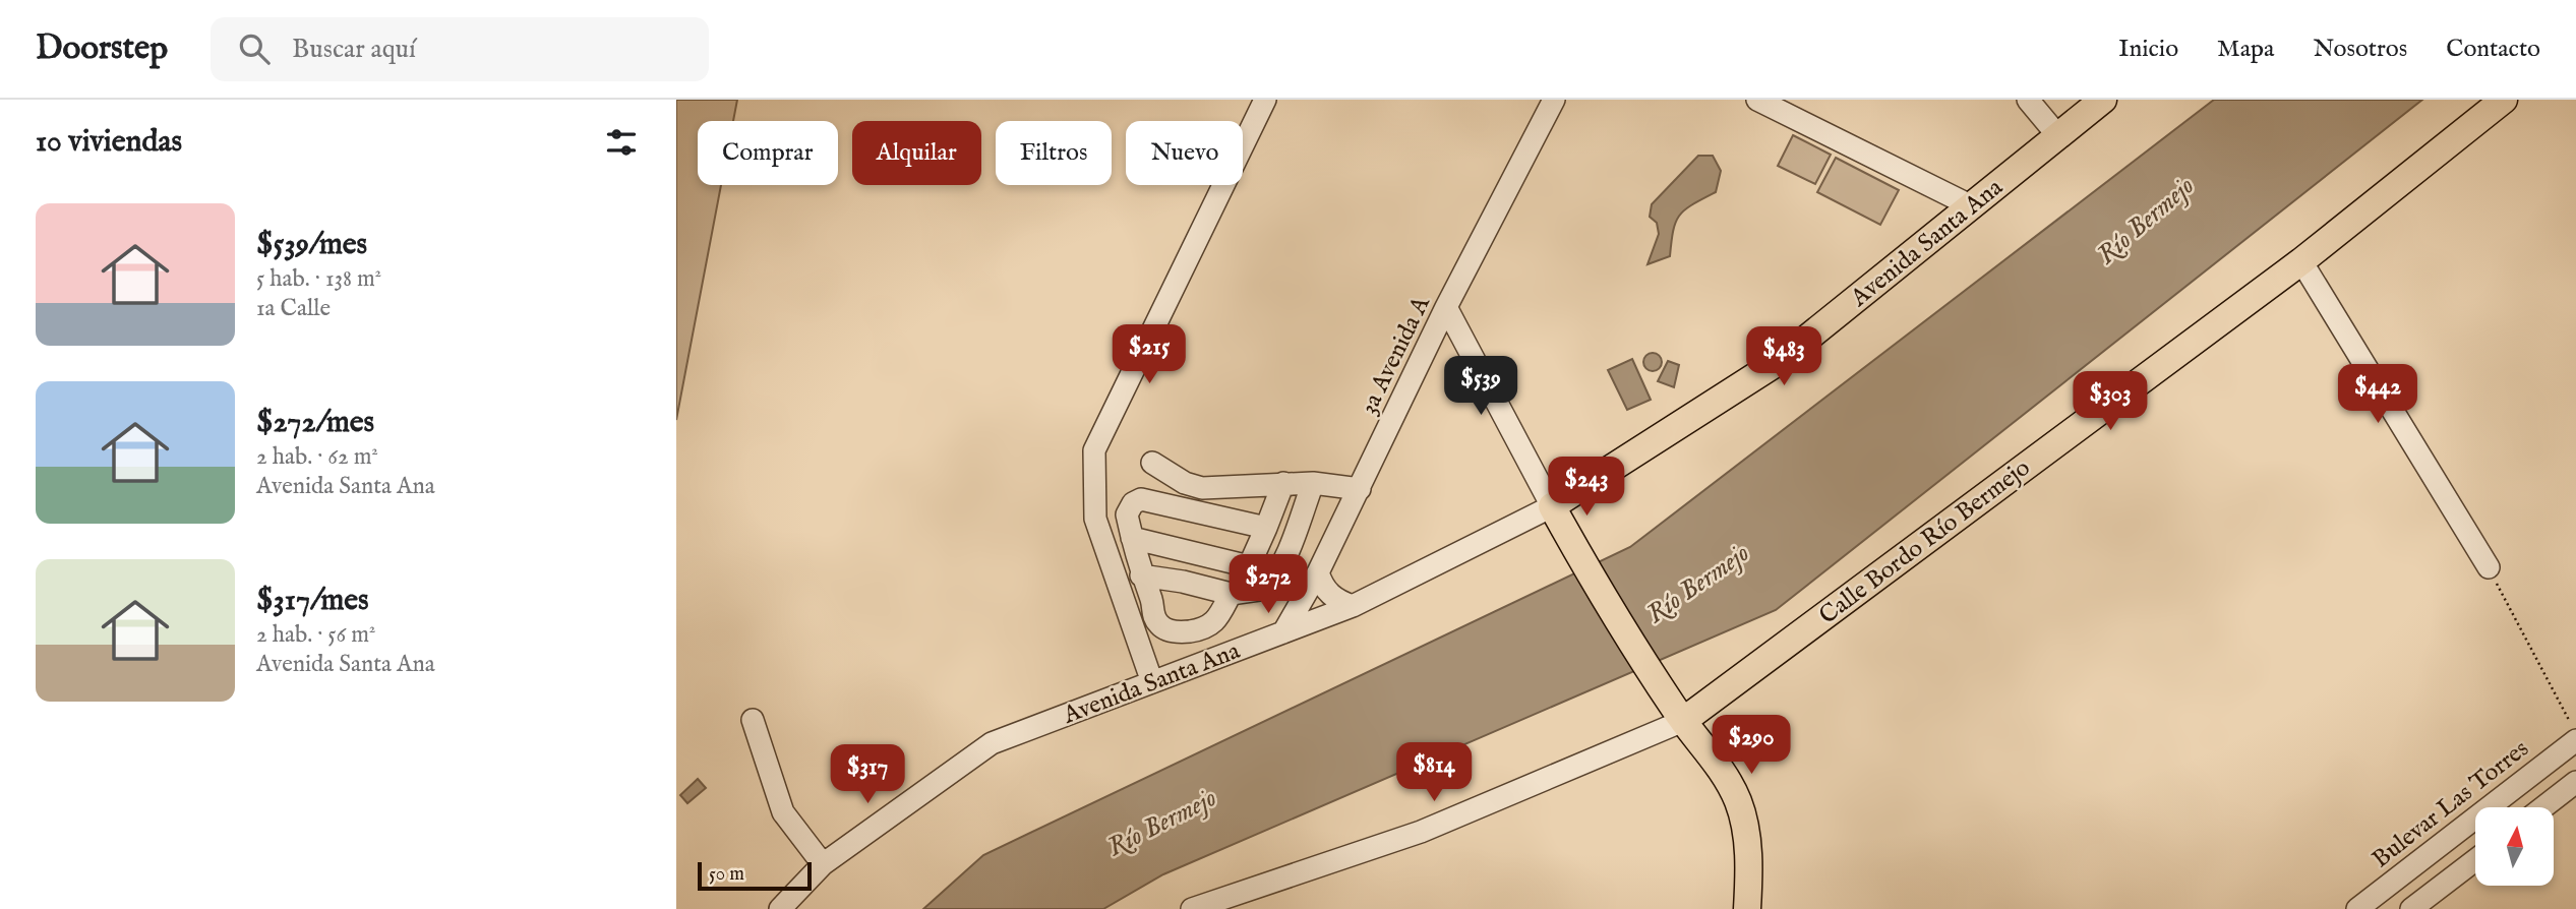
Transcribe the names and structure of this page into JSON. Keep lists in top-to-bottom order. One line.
{"streets":{"main road":["Avenida Santa Ana","Calle Bordo Río Bermejo"],"street":["3a Avenida A","Bulevar Las Torres"]},"crossings":[["Avenida Santa Ana","3a Avenida A"]],"water":["Río Bermejo"],"scale_bar":"50 m","north":"top","page":{"header":"Doorstep","search":"Buscar aquí","nav":["Inicio","Mapa","Nosotros","Contacto"],"heading":"10 viviendas","chip":["Comprar","Alquilar","Filtros","Nuevo"],"list":[{"name":"$539/mes","note":"5 hab. · 138 m² · 1a Calle"},{"name":"$272/mes","note":"2 hab. · 62 m² · Avenida Santa Ana"},{"name":"$317/mes","note":"2 hab. · 56 m² · Avenida Santa Ana"}],"price":["$215","$483","$539","$442","$303","$243","$272","$290","$814","$317"],"scale":"50 m"}}
